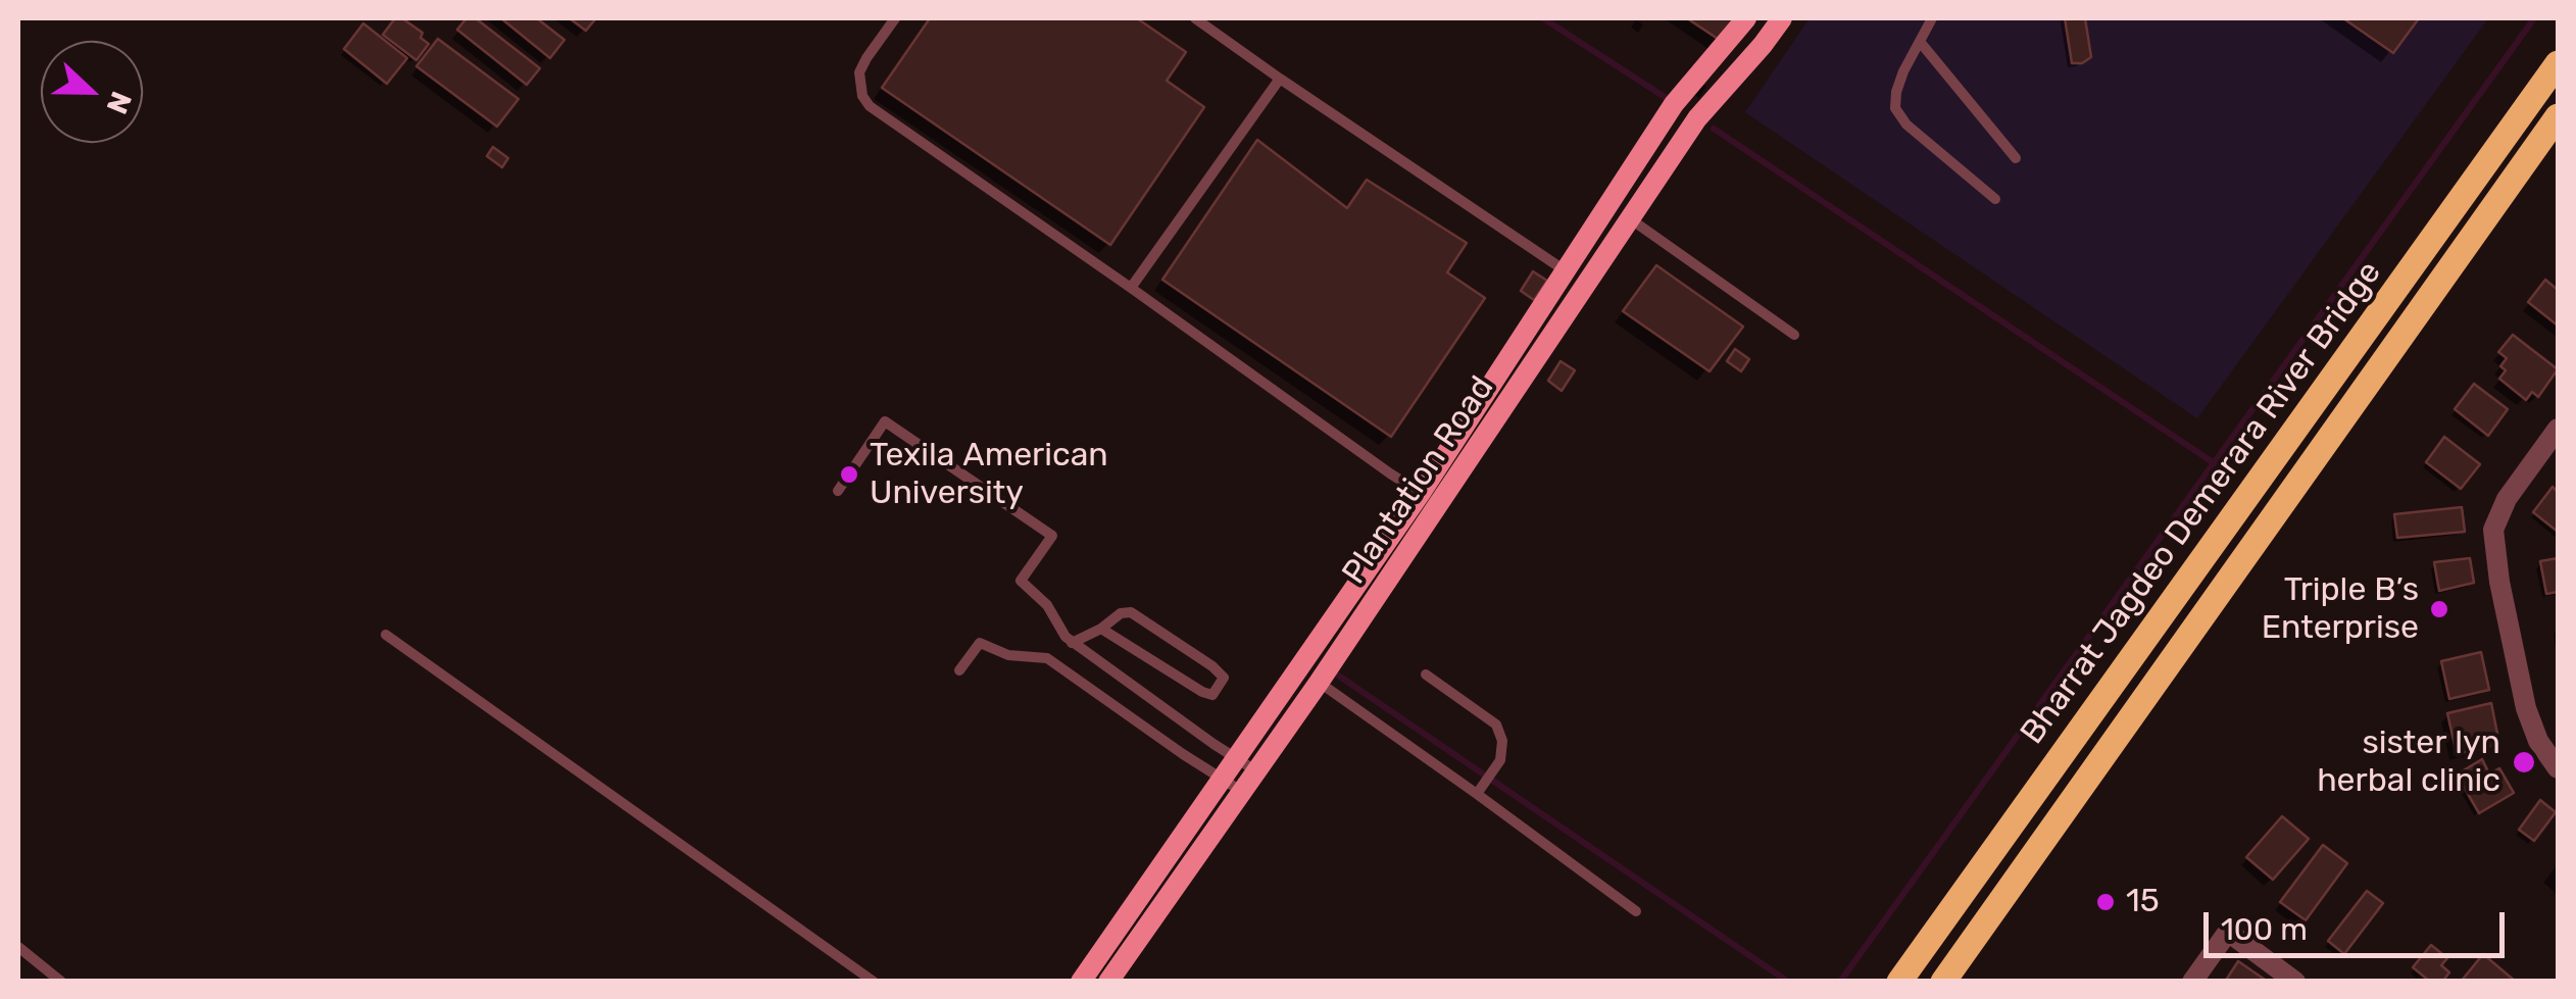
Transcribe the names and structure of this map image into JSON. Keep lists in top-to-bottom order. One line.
{"streets":{"main road":["Bharrat Jagdeo Demerara River Bridge"],"street":["Plantation Road"]},"places":["Texila American University","Triple B’s Enterprise","sister lyn herbal clinic","15"],"scale_bar":"100 m","north":"right"}
